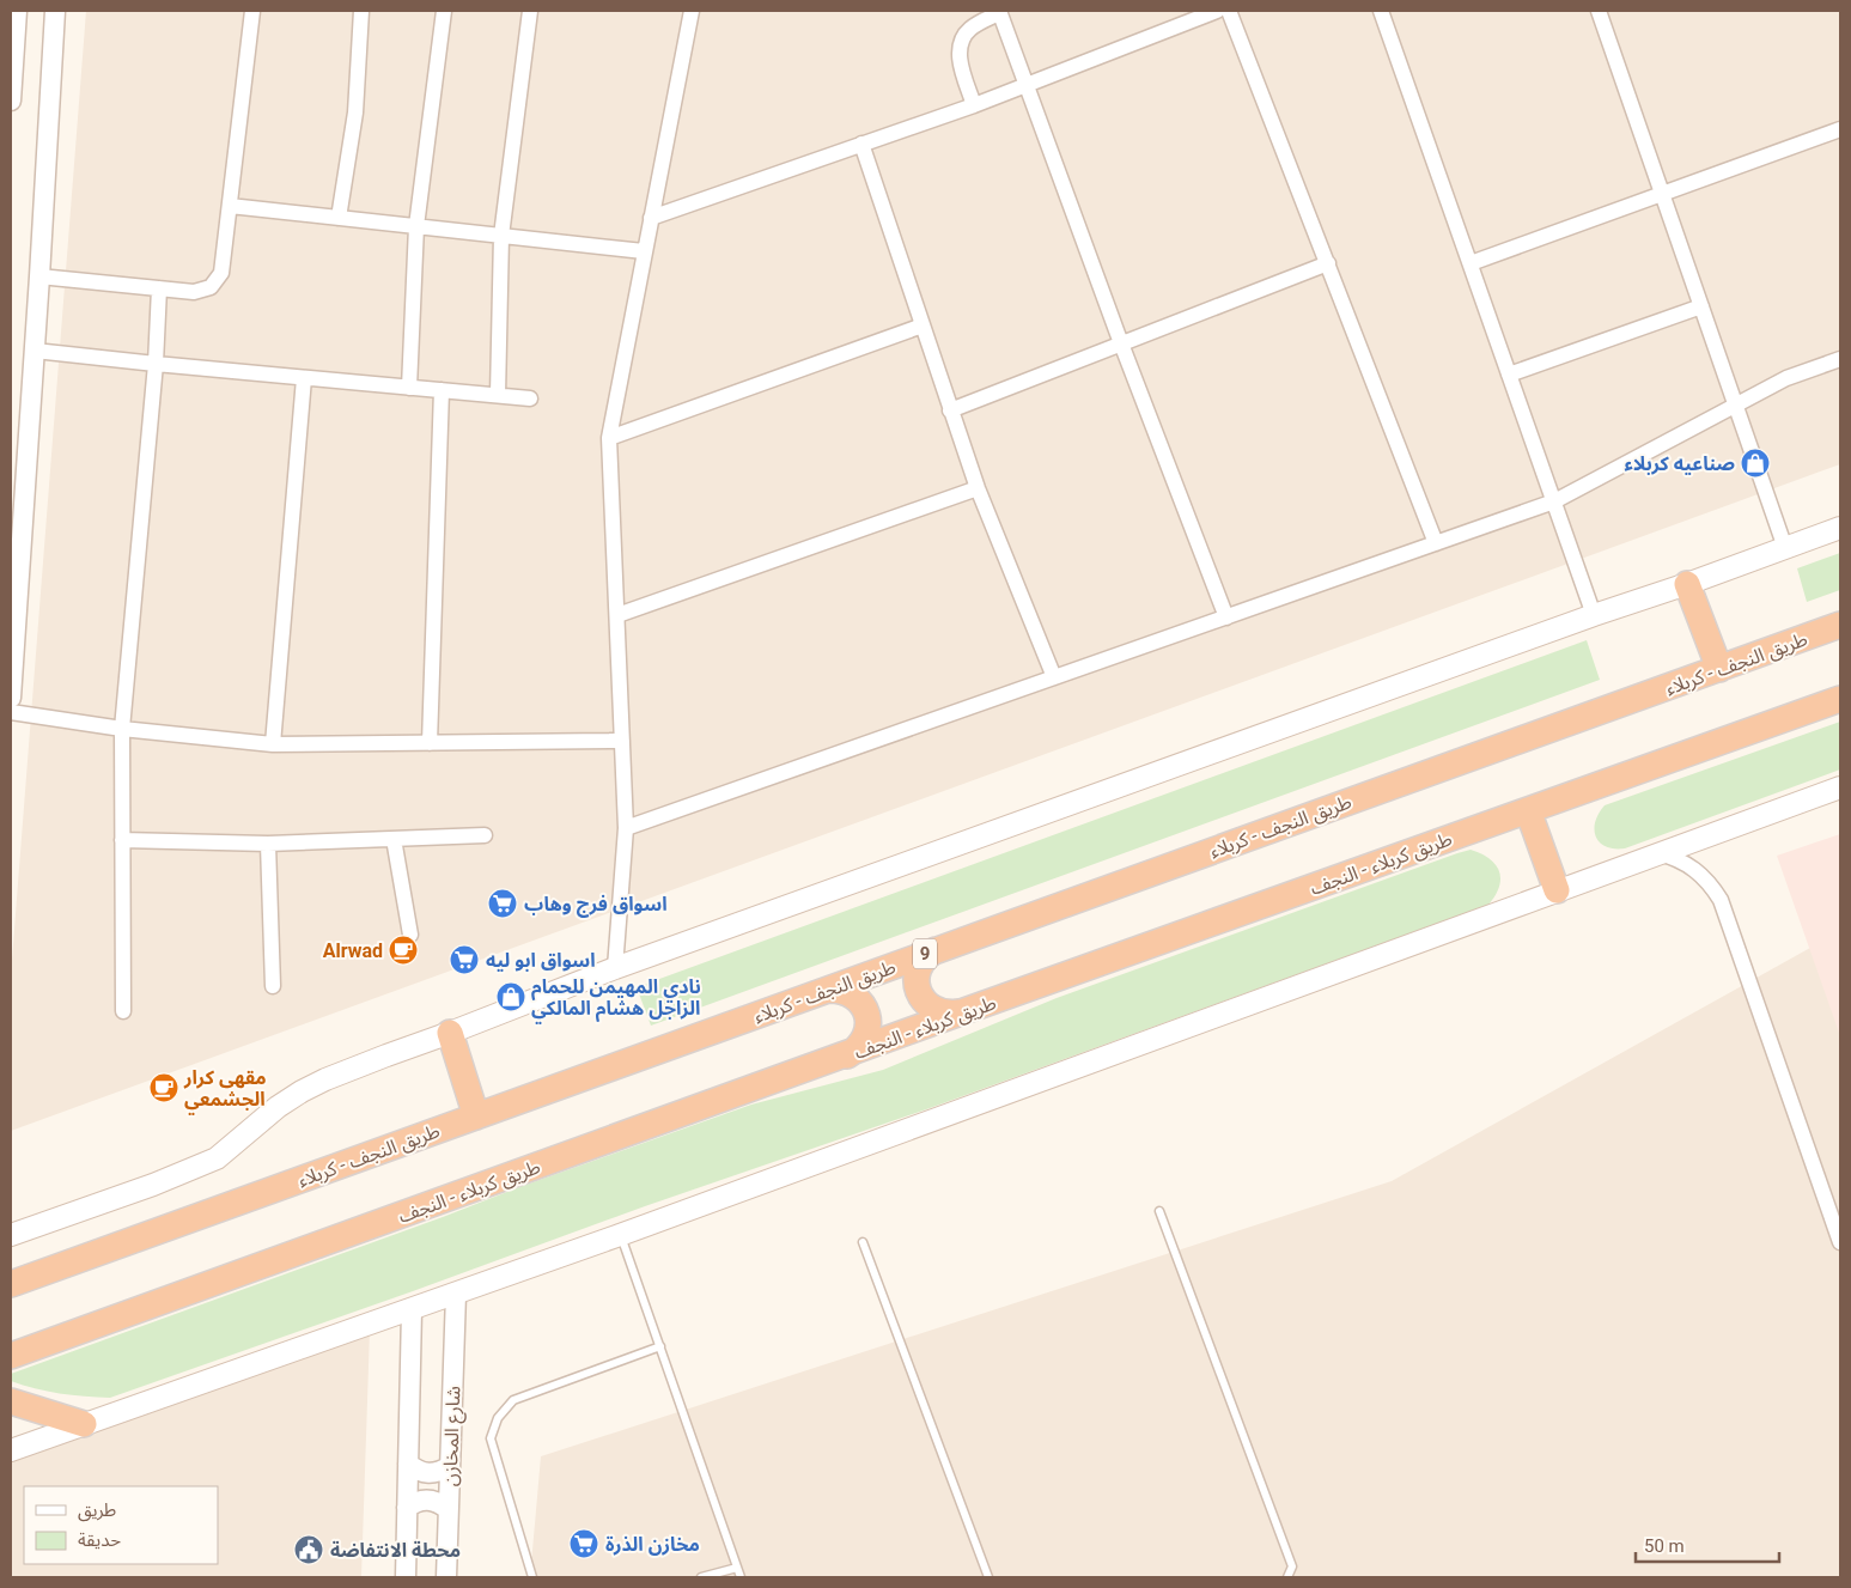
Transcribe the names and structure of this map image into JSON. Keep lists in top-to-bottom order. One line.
{"streets":{"highway":["طريق النجف - كربلاء","طريق كربلاء - النجف","9"],"street":["شارع المخازن"]},"places":{"shop":["صناعيه كربلاء","نادي المهيمن للحمام الزاجل هشام المالكي"],"supermarket":["اسواق فرج وهاب","اسواق ابو ليه","مخازن الذرة"],"cafe":["Alrwad","مقهى كرار الجشمعي"],"public building":["محطة الانتفاضة"]},"legend":["طريق","حديقة"],"scale_bar":"50 m"}
